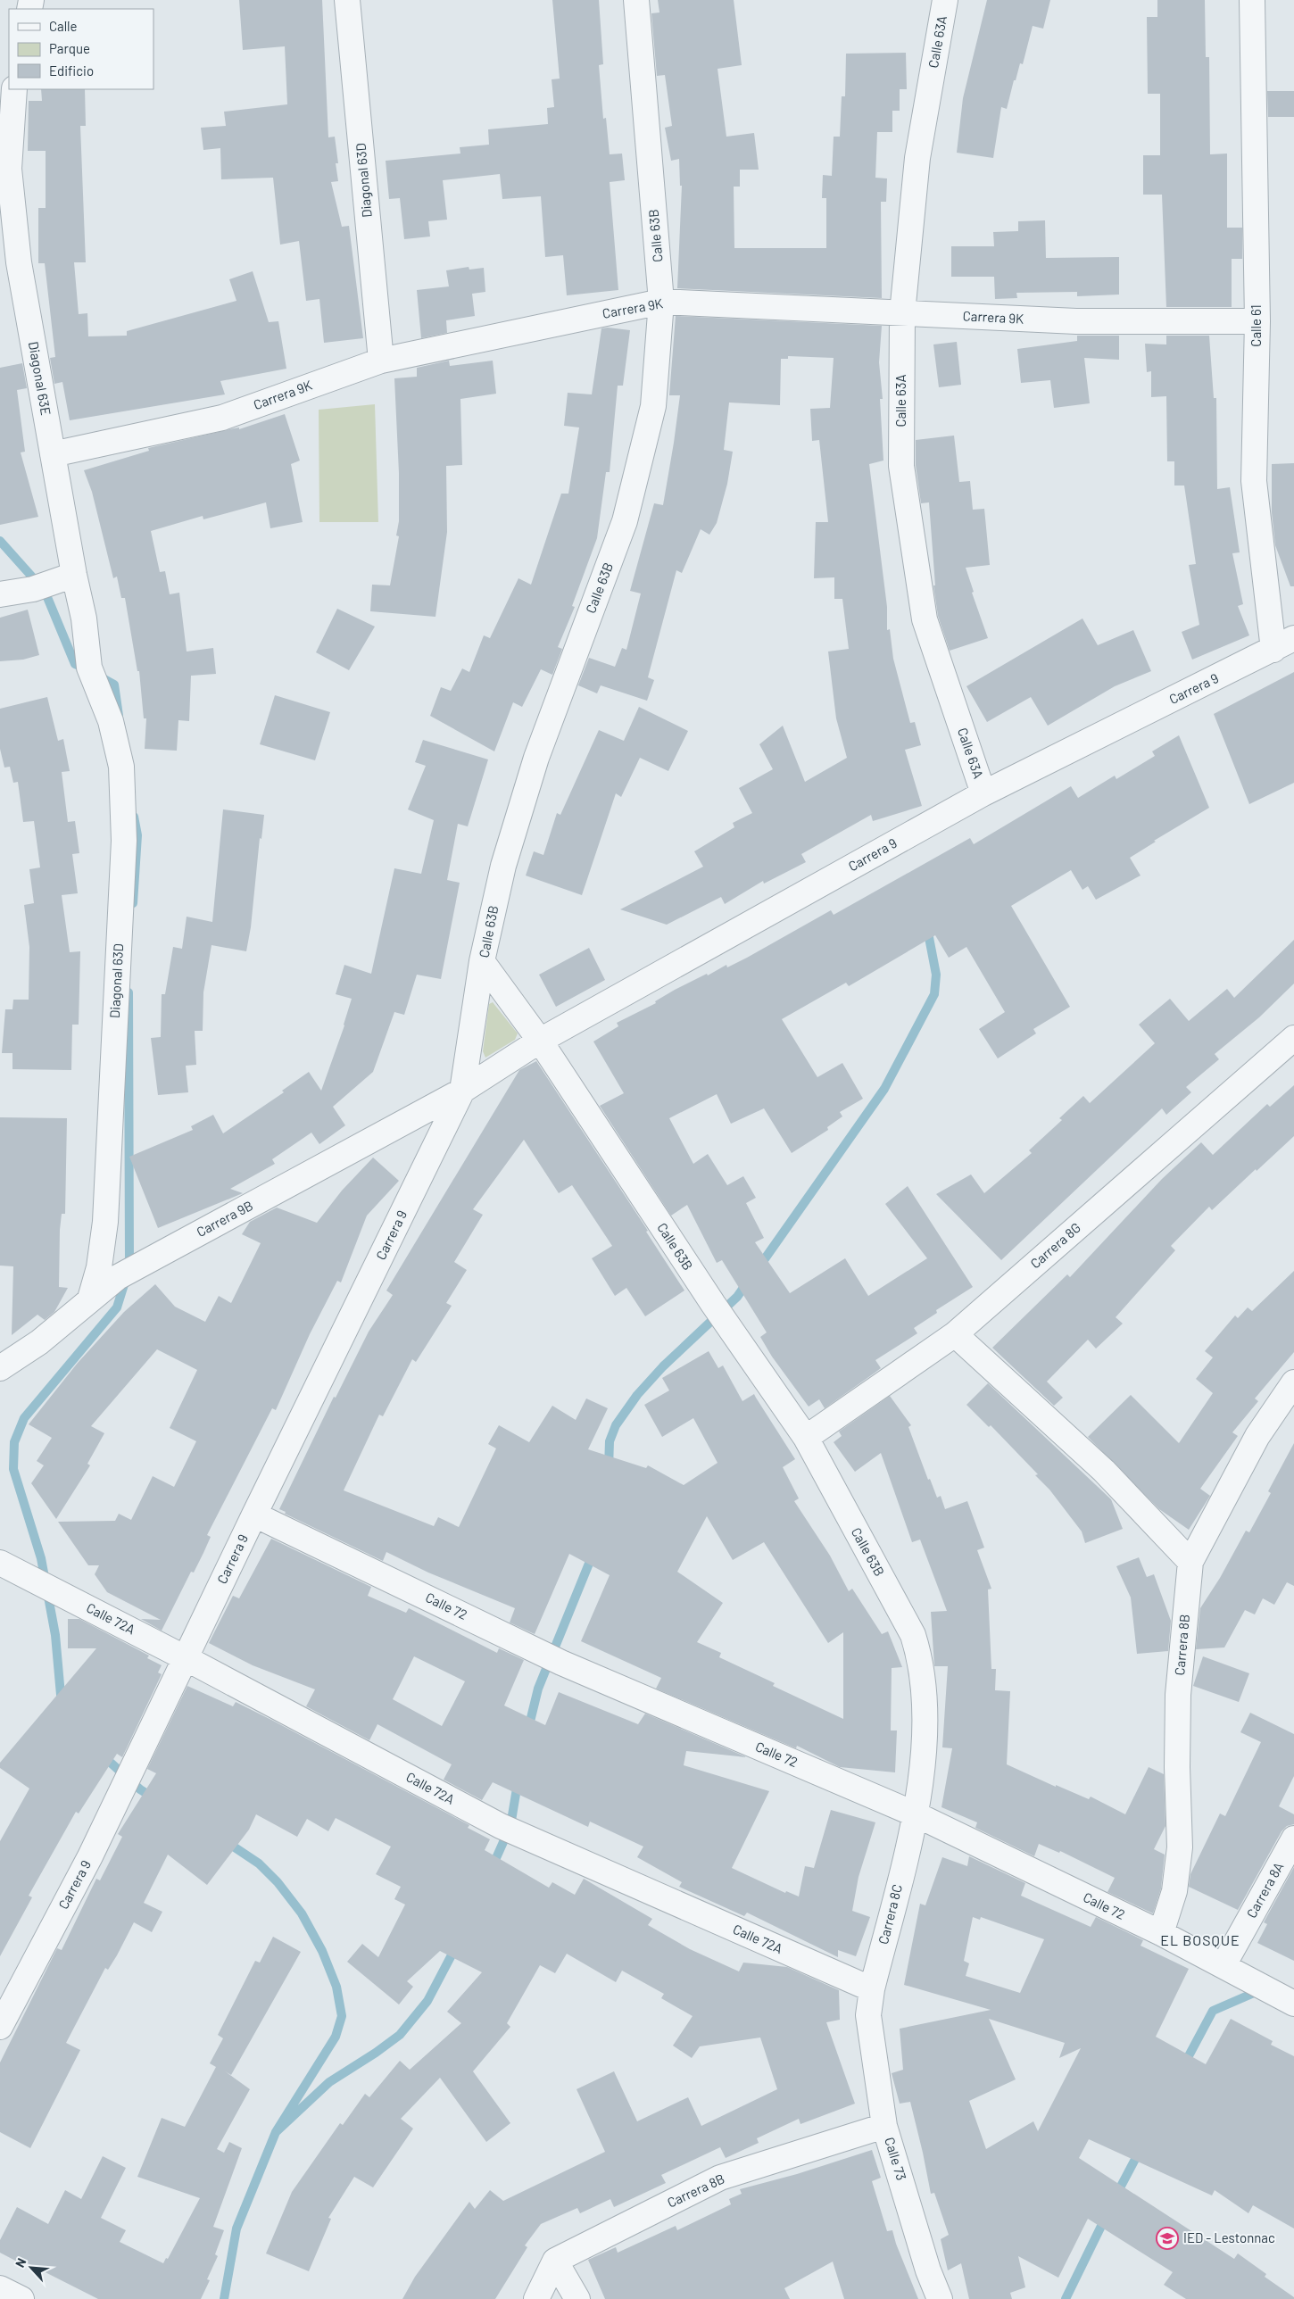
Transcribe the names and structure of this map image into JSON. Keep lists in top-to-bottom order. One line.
{"streets":{"street":["Calle 63A","Diagonal 63D","Calle 63B","Carrera 9K","Calle 61","Diagonal 63E","Carrera 9","Carrera 9B","Carrera 8G","Calle 72","Calle 72A","Carrera 8B","Carrera 8A","Carrera 8C","Calle 73"]},"crossings":[["Calle 63A","Carrera 9K"],["Calle 63A","Carrera 9"],["Diagonal 63D","Carrera 9K"],["Diagonal 63D","Diagonal 63E"],["Diagonal 63D","Carrera 9B"],["Calle 63B","Carrera 9K"],["Calle 63B","Carrera 9"],["Calle 63B","Carrera 8G"],["Calle 63B","Calle 72"],["Calle 63B","Carrera 8C"],["Carrera 9K","Calle 61"],["Carrera 9K","Diagonal 63E"],["Calle 61","Carrera 9"],["Carrera 9","Carrera 9B"],["Carrera 9","Calle 72"],["Carrera 9","Calle 72A"],["Calle 72","Carrera 8B"],["Calle 72","Carrera 8A"],["Calle 72","Carrera 8C"],["Calle 72A","Carrera 8C"],["Carrera 8B","Calle 73"],["Carrera 8C","Calle 73"]],"districts":["EL BOSQUE"],"places":{"school or university":["IED - Lestonnac"]},"legend":["Calle","Parque","Edificio"],"north":"top left"}
